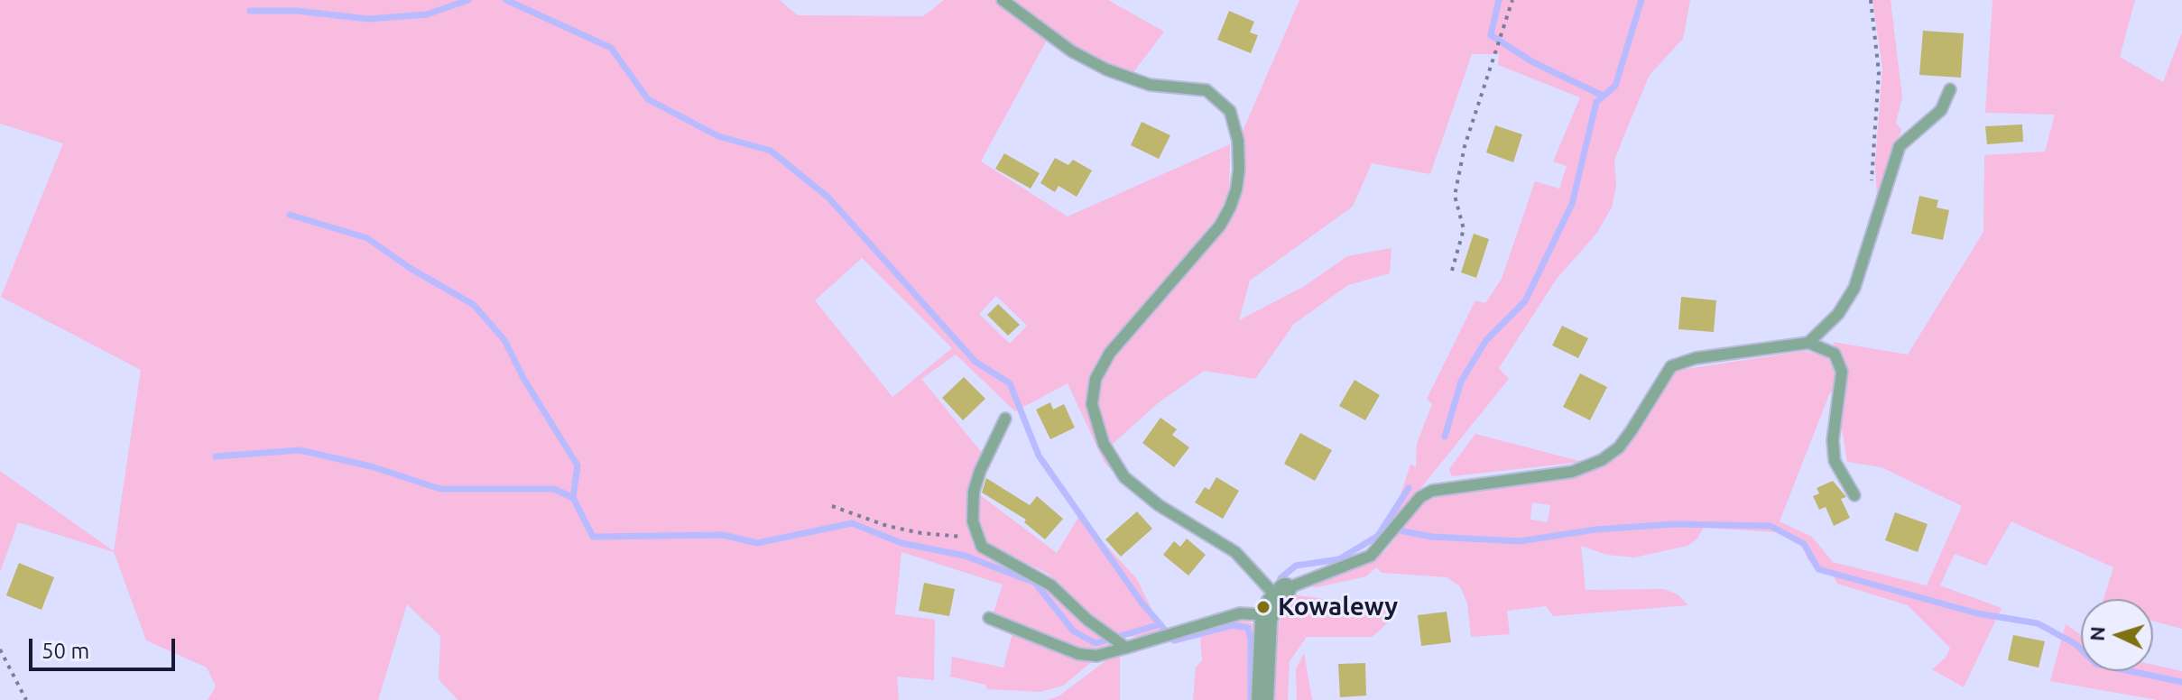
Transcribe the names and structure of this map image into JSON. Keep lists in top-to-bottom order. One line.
{"places":["Kowalewy"],"scale_bar":"50 m","north":"left"}
